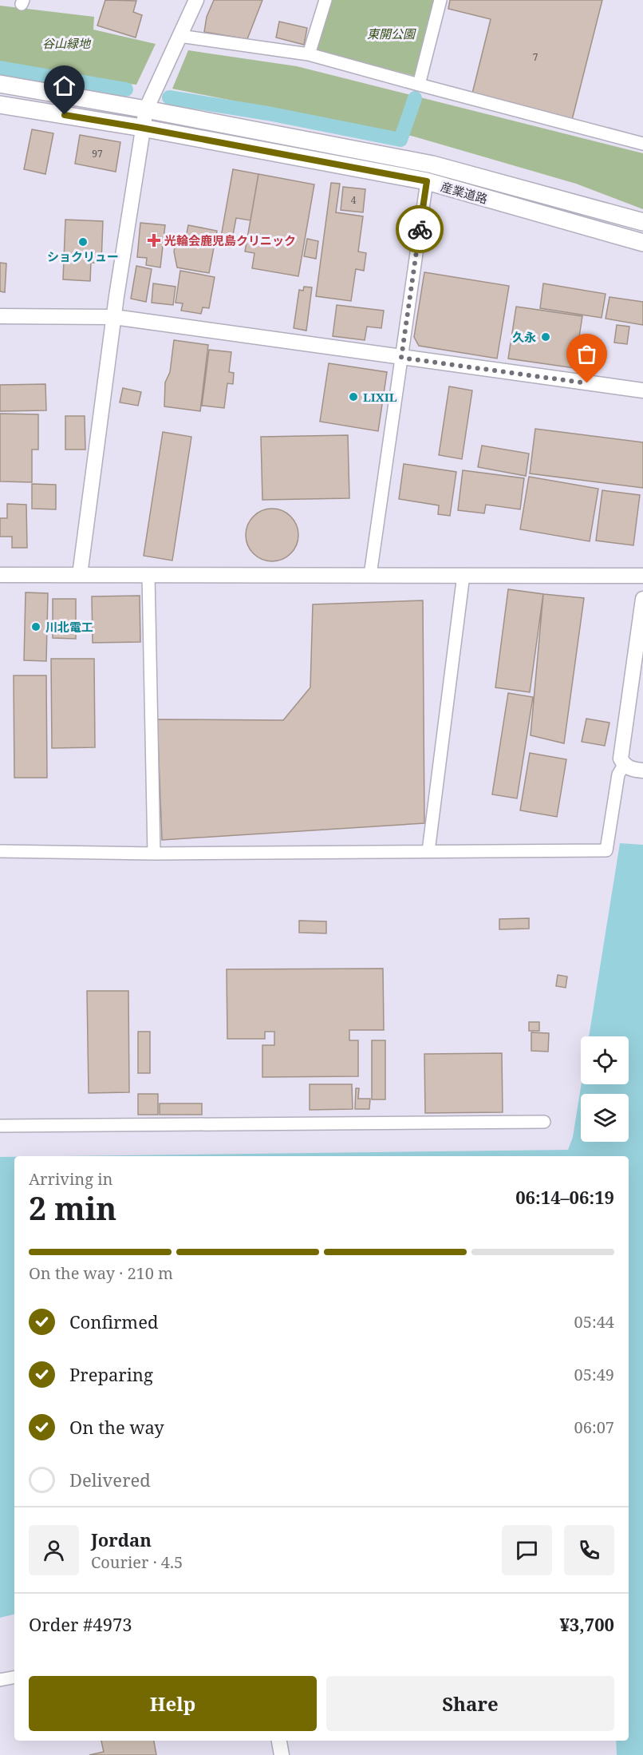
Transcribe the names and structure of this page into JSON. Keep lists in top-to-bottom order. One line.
{"streets":{"main road":["産業道路"]},"parks":["東開公園","谷山緑地"],"places":{"health":["光輪会鹿児島クリニック"],"other":["ショクリュー","久永","LIXIL","川北電工"]},"house_numbers":["7","97","4"],"page":{"heading":["2 min","Arriving in","06:14–06:19"],"panel":["Jordan","Courier · 4.5","Order #4973","¥3,700"],"bar":"On the way · 210 m","list":[["Confirmed","05:44"],["Preparing","05:49"],["On the way","06:07"],"Delivered"],"buttons":["Help","Share"]}}
